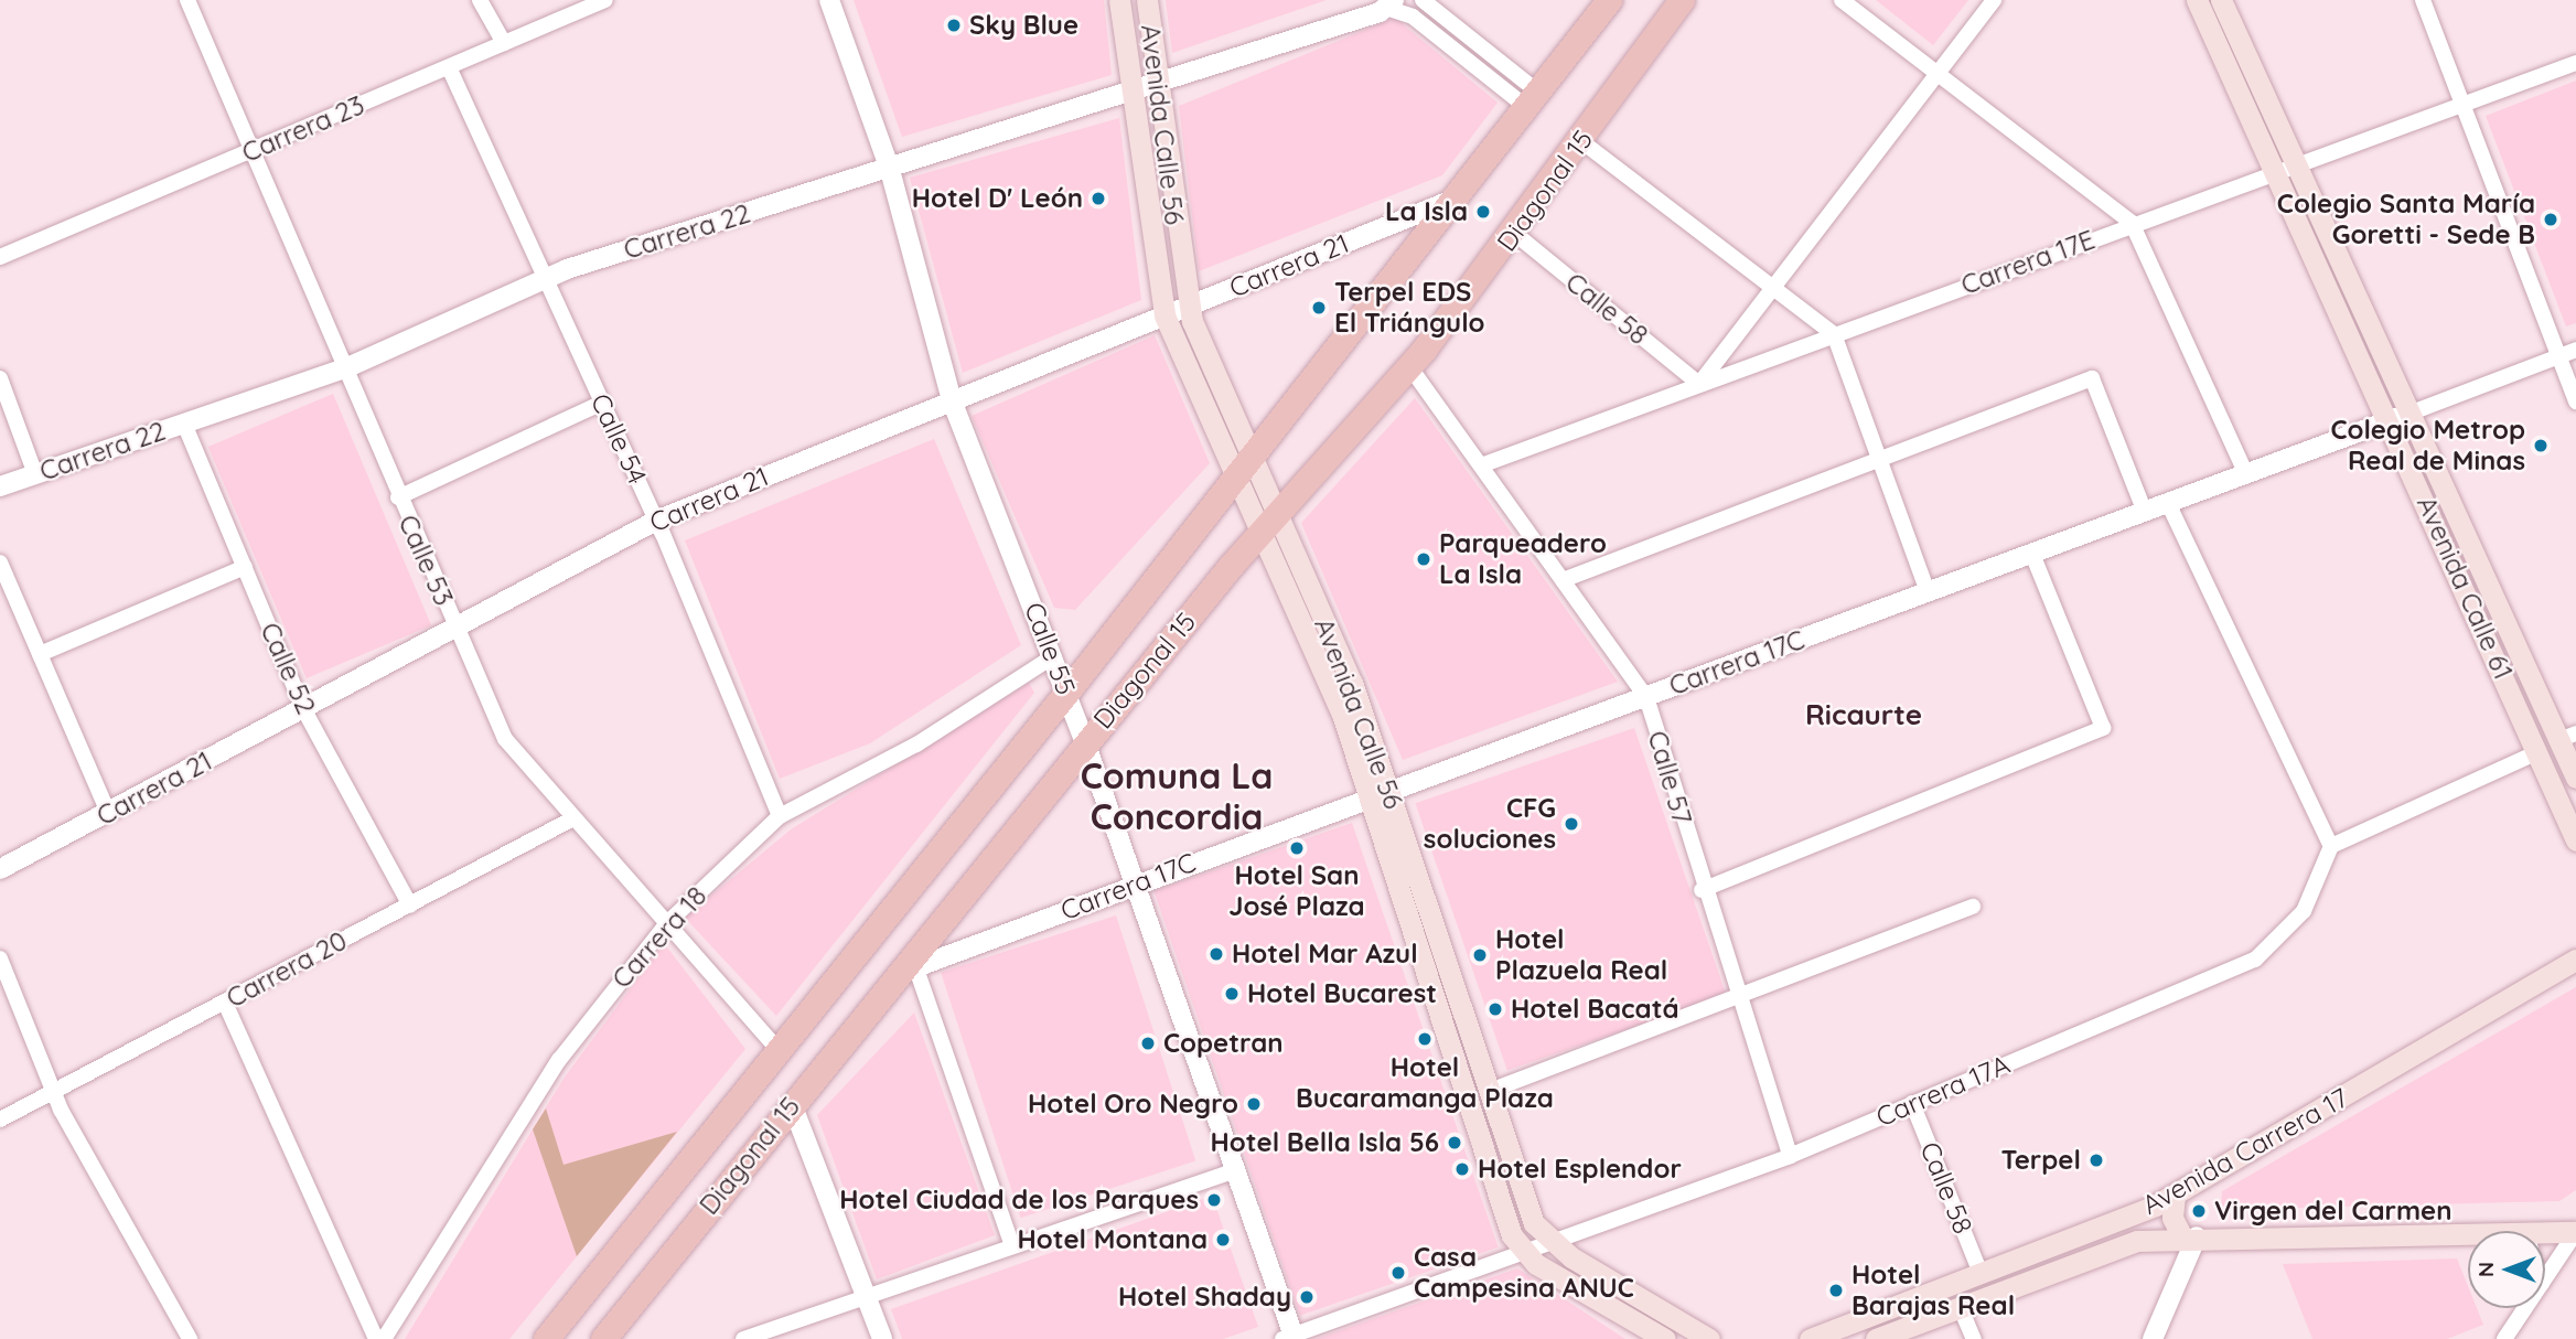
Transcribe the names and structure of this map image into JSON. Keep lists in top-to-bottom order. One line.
{"streets":{"main road":["Avenida Calle 56","Diagonal 15","Avenida Calle 61","Avenida Carrera 17"],"street":["Carrera 23","Carrera 22","Carrera 17E","Carrera 21","Calle 58","Calle 54","Calle 53","Calle 55","Carrera 17C","Calle 52","Calle 57","Carrera 18","Carrera 20","Carrera 17A"]},"crossings":[["Avenida Calle 56","Diagonal 15"],["Avenida Calle 56","Carrera 22"],["Avenida Calle 56","Carrera 21"],["Avenida Calle 56","Carrera 17C"],["Avenida Calle 56","Carrera 17A"],["Carrera 23","Calle 54"],["Carrera 23","Calle 53"],["Diagonal 15","Carrera 21"],["Diagonal 15","Calle 58"],["Diagonal 15","Calle 53"],["Diagonal 15","Calle 55"],["Diagonal 15","Carrera 17C"],["Diagonal 15","Calle 57"],["Carrera 22","Calle 54"],["Carrera 22","Calle 53"],["Carrera 22","Calle 55"],["Carrera 22","Calle 52"],["Carrera 17E","Calle 58"],["Carrera 17E","Avenida Calle 61"],["Carrera 17E","Calle 57"],["Carrera 21","Calle 54"],["Carrera 21","Calle 53"],["Carrera 21","Calle 55"],["Carrera 21","Calle 52"],["Calle 58","Carrera 17A"],["Calle 58","Avenida Carrera 17"],["Calle 54","Carrera 18"],["Calle 53","Carrera 18"],["Calle 53","Carrera 20"],["Avenida Calle 61","Carrera 17C"],["Calle 55","Carrera 17C"],["Calle 55","Carrera 18"],["Calle 55","Carrera 17A"],["Carrera 17C","Calle 57"],["Calle 52","Carrera 20"],["Calle 57","Carrera 17A"]],"districts":["Ricaurte","Comuna La Concordia"],"places":["Sky Blue","Hotel D' León","La Isla","Colegio Santa María Goretti - Sede B","Terpel EDS El Triángulo","Colegio Metrop Real de Minas","Parqueadero La Isla","CFG soluciones","Hotel San José Plaza","Hotel Mar Azul","Hotel Plazuela Real","Hotel Bucarest","Hotel Bacatá","Hotel Bucaramanga Plaza","Copetran","Hotel Oro Negro","Hotel Bella Isla 56","Terpel","Hotel Esplendor","Hotel Ciudad de los Parques","Virgen del Carmen","Hotel Montana","Casa Campesina ANUC","Hotel Barajas Real","Hotel Shaday"],"north":"left"}
